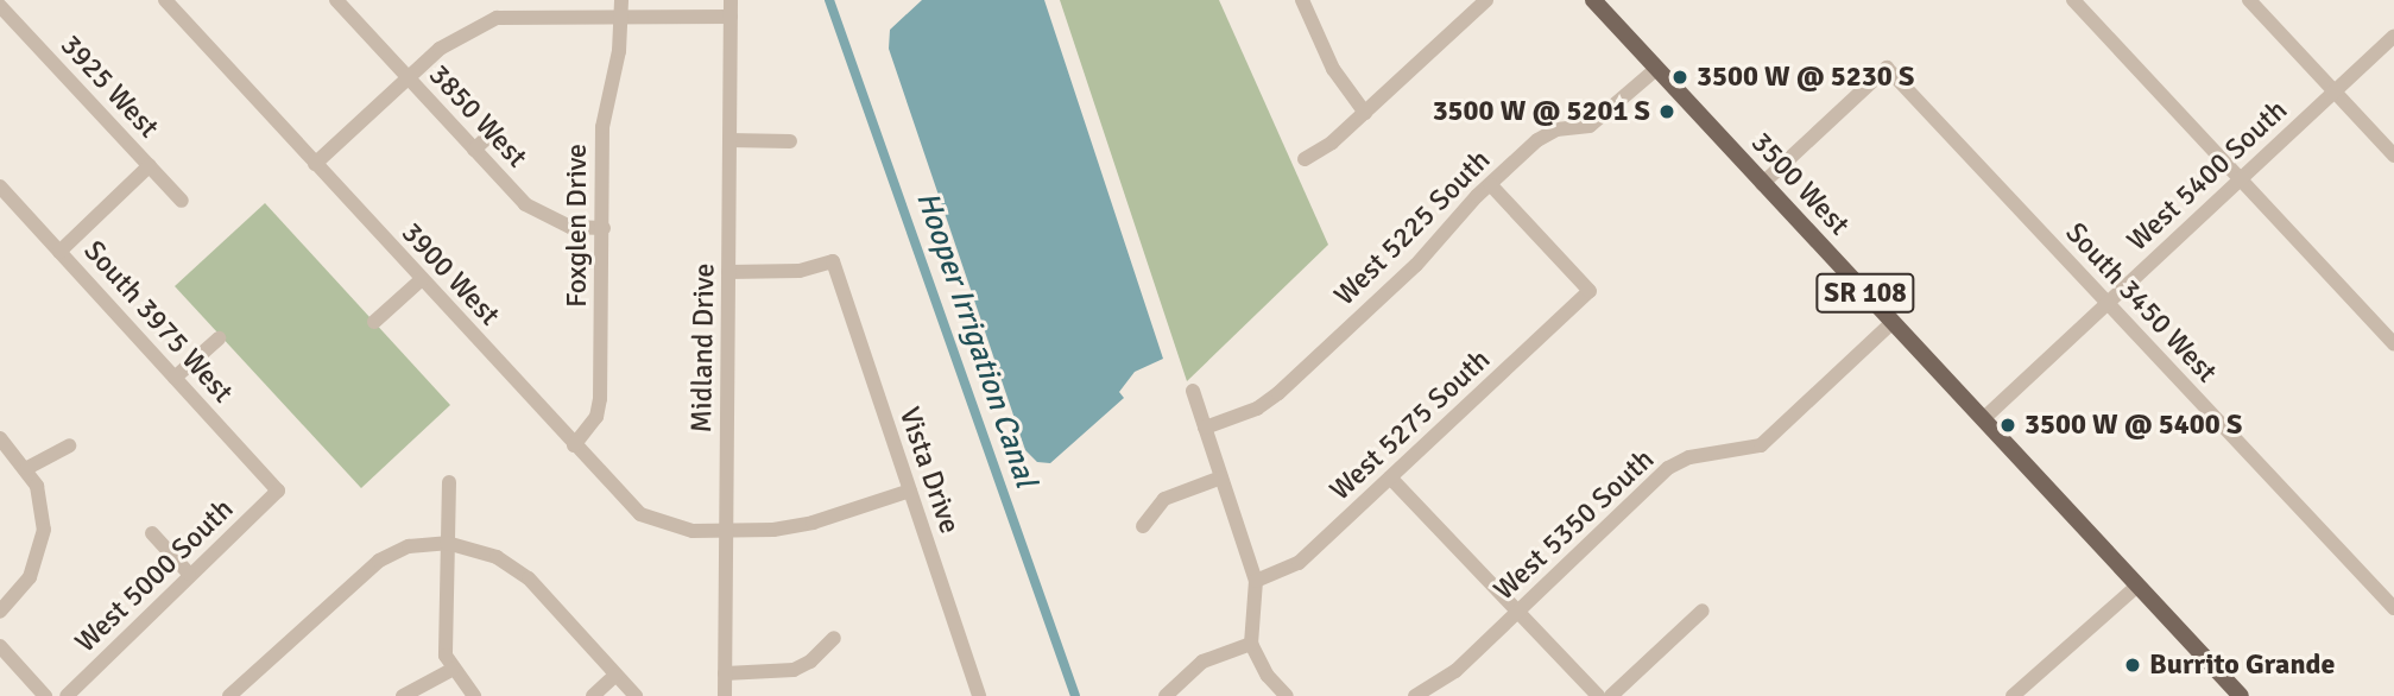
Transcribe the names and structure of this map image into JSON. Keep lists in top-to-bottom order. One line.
{"streets":{"main road":["3500 West","SR 108"],"street":["3925 West","3850 West","West 5400 South","Foxglen Drive","West 5225 South","3900 West","South 3450 West","South 3975 West","Midland Drive","West 5275 South","Vista Drive","West 5350 South","West 5000 South"]},"crossings":[["3850 West","Foxglen Drive"],["West 5400 South","3500 West"],["West 5400 South","South 3450 West"],["3500 West","West 5225 South"],["3500 West","SR 108"],["3500 West","South 3450 West"],["3500 West","West 5350 South"],["Foxglen Drive","3900 West"],["West 5225 South","West 5275 South"],["3900 West","Midland Drive"],["3900 West","Vista Drive"],["South 3975 West","West 5000 South"],["Midland Drive","Vista Drive"]],"water":["Hooper Irrigation Canal"],"places":["3500 W @ 5230 S","3500 W @ 5201 S","3500 W @ 5400 S","Burrito Grande"]}
